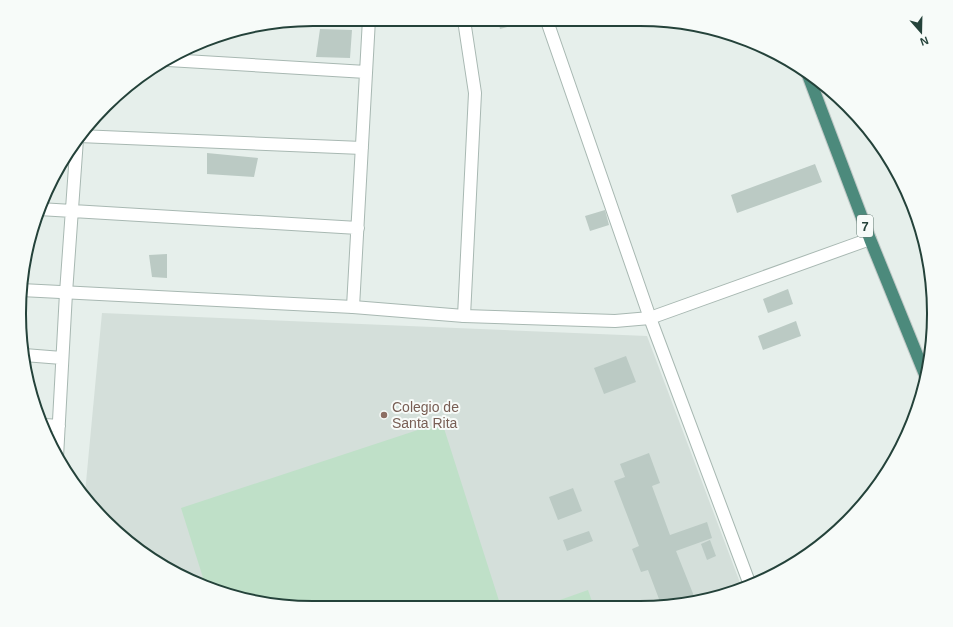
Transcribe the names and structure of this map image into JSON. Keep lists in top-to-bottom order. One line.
{"streets":{"highway":["7"]},"places":["Colegio de Santa Rita"],"north":"bottom"}
